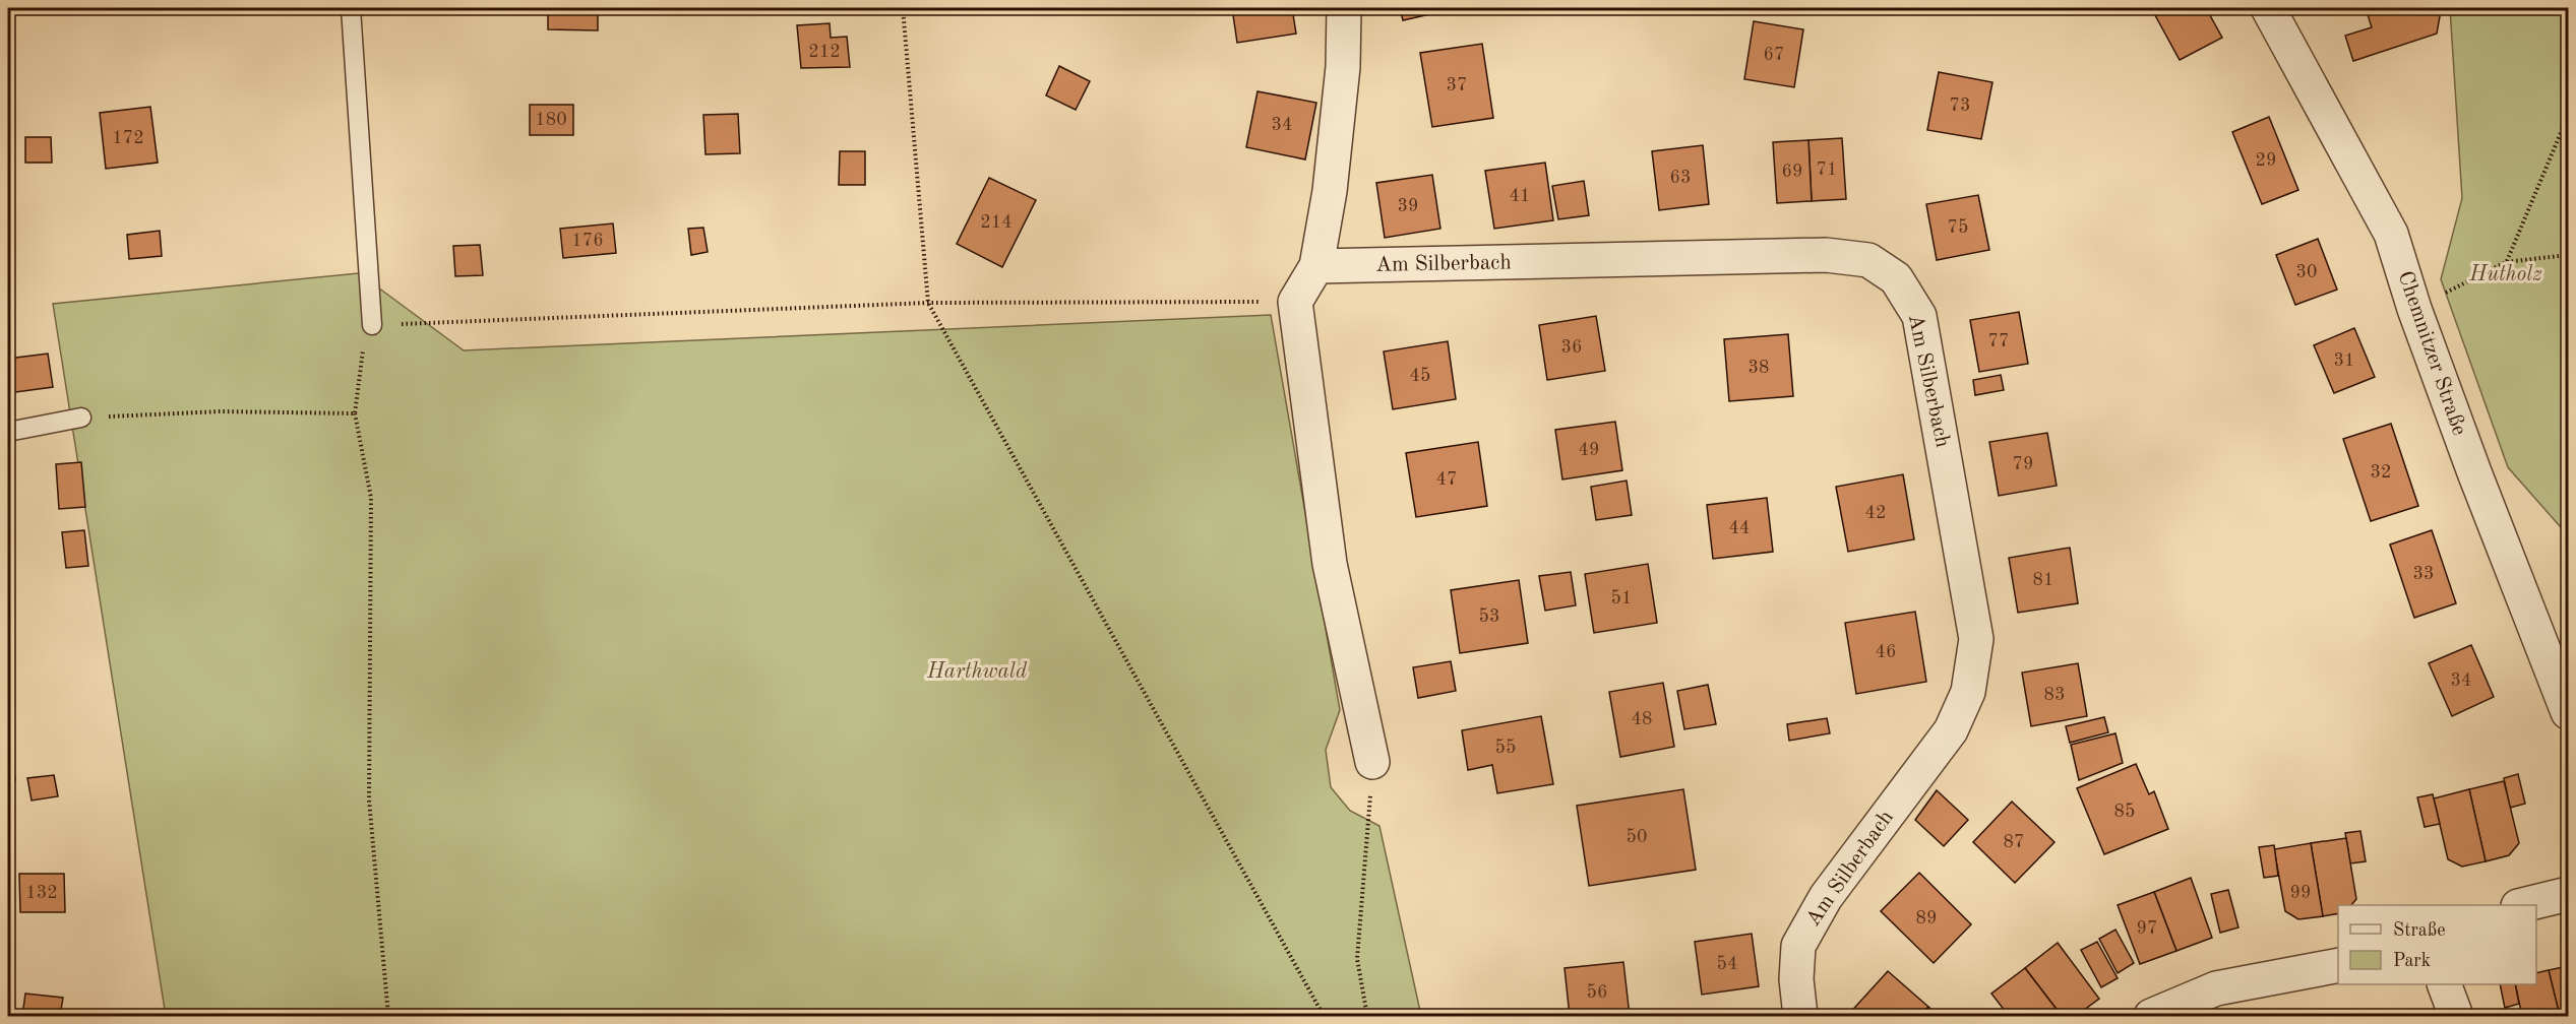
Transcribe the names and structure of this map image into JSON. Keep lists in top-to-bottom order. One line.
{"streets":{"street":["Am Silberbach","Chemnitzer Straße"]},"parks":["Hutholz","Harthwald"],"house_numbers":["212","67","37","73","180","34","172","29","71","69","63","41","39","214","75","176","30","77","36","31","38","45","49","79","32","47","42","44","33","81","51","53","46","34","83","48","55","85","50","87","132","99","89","97","54","56"],"legend":["Straße","Park"]}
